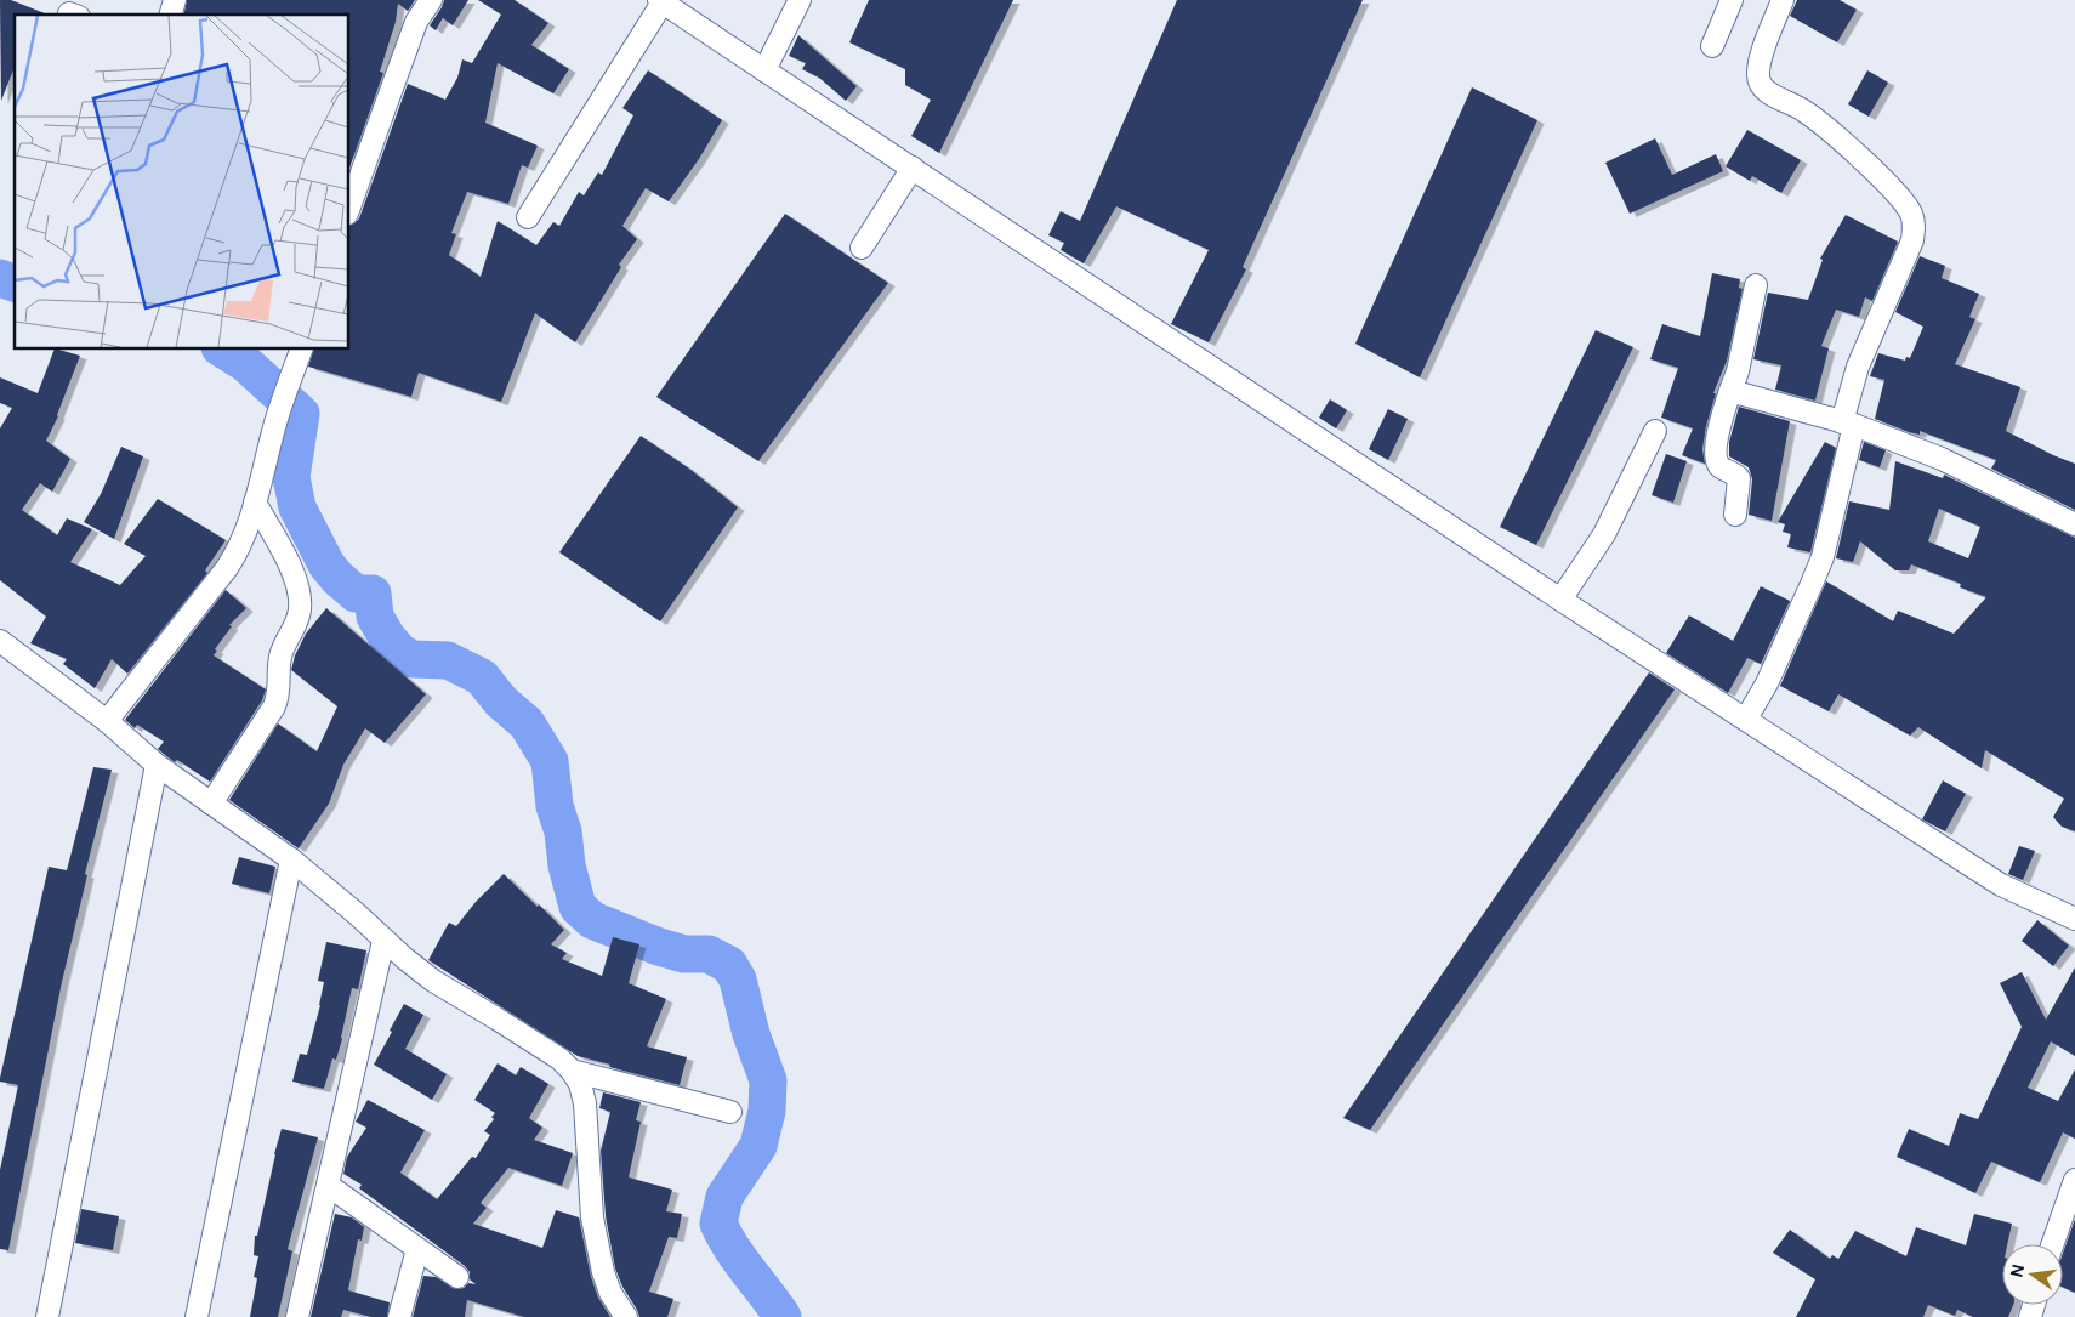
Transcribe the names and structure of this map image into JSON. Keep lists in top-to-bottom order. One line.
{"north":"left"}
